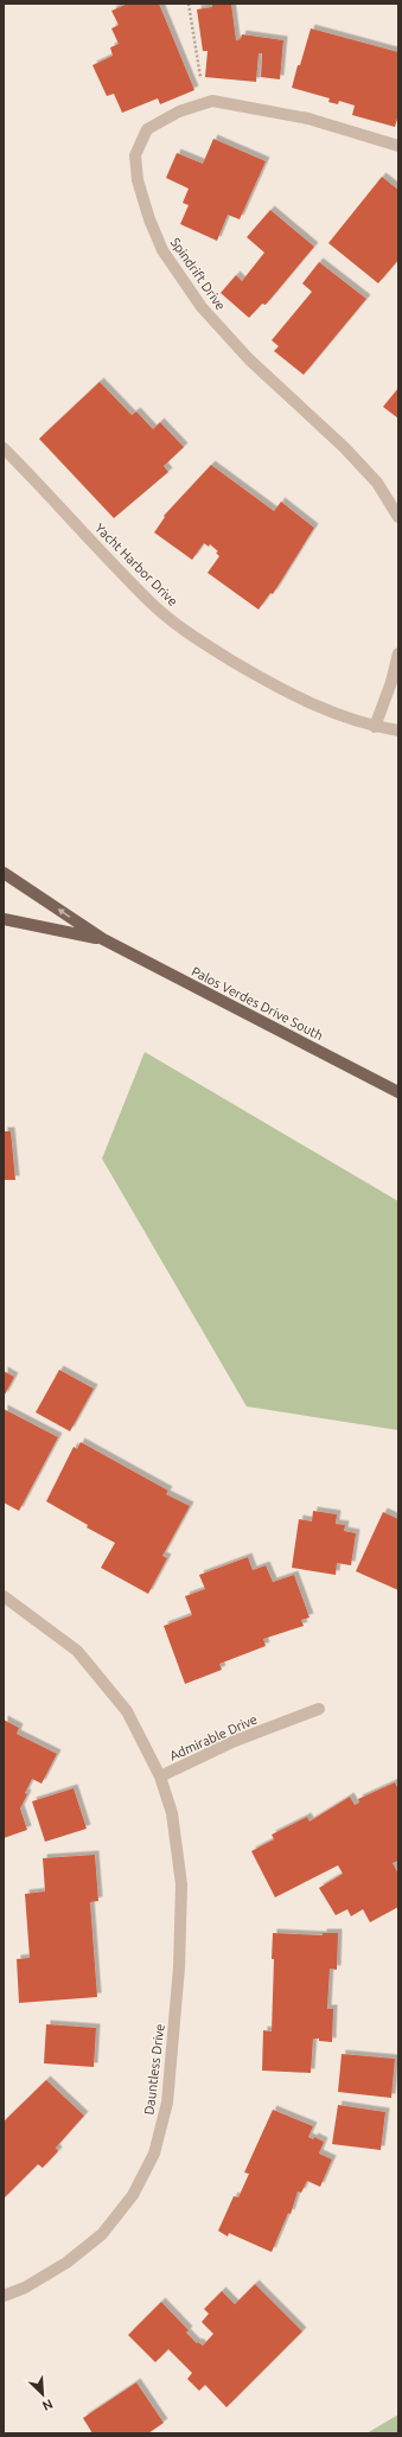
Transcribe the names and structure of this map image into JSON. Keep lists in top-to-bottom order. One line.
{"streets":{"main road":["Palos Verdes Drive South"],"street":["Spindrift Drive","Yacht Harbor Drive","Admirable Drive","Dauntless Drive"]},"crossings":[["Admirable Drive","Dauntless Drive"]],"north":"bottom right"}
